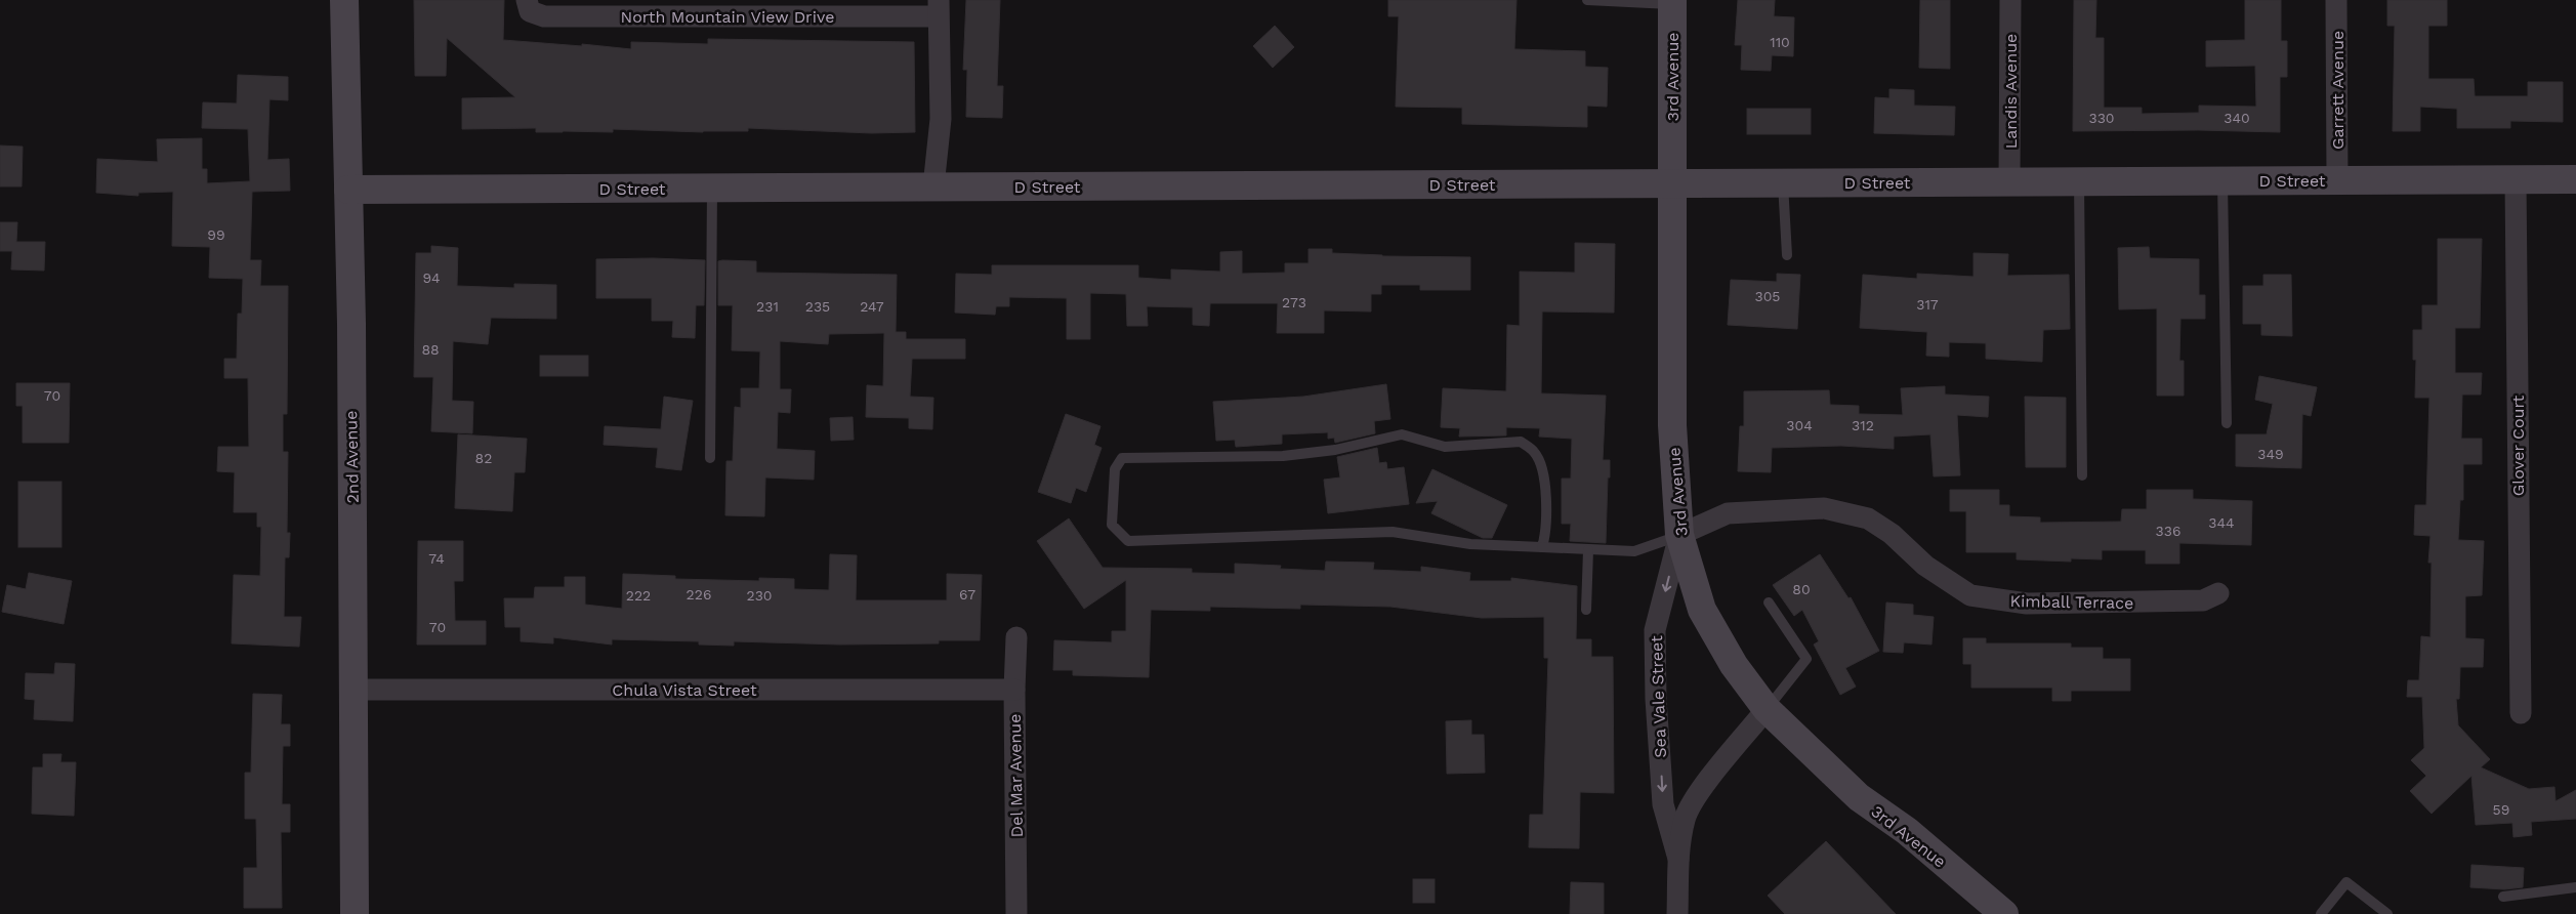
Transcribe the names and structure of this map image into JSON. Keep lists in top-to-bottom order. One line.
{"streets":{"street":["North Mountain View Drive","3rd Avenue","Garrett Avenue","Landis Avenue","D Street","Glover Court","2nd Avenue","Kimball Terrace","Chula Vista Street","Sea Vale Street","Del Mar Avenue"]},"crossings":[["3rd Avenue","D Street"],["3rd Avenue","Kimball Terrace"],["3rd Avenue","Sea Vale Street"],["Garrett Avenue","D Street"],["Landis Avenue","D Street"],["D Street","Glover Court"],["D Street","2nd Avenue"],["2nd Avenue","Chula Vista Street"],["Kimball Terrace","Sea Vale Street"],["Chula Vista Street","Del Mar Avenue"]],"one_way":["Sea Vale Street"],"house_numbers":["110","330","340","99","94","305","273","317","231","235","247","88","70","304","312","349","82","344","336","74","80","226","67","222","230","70","59"]}
